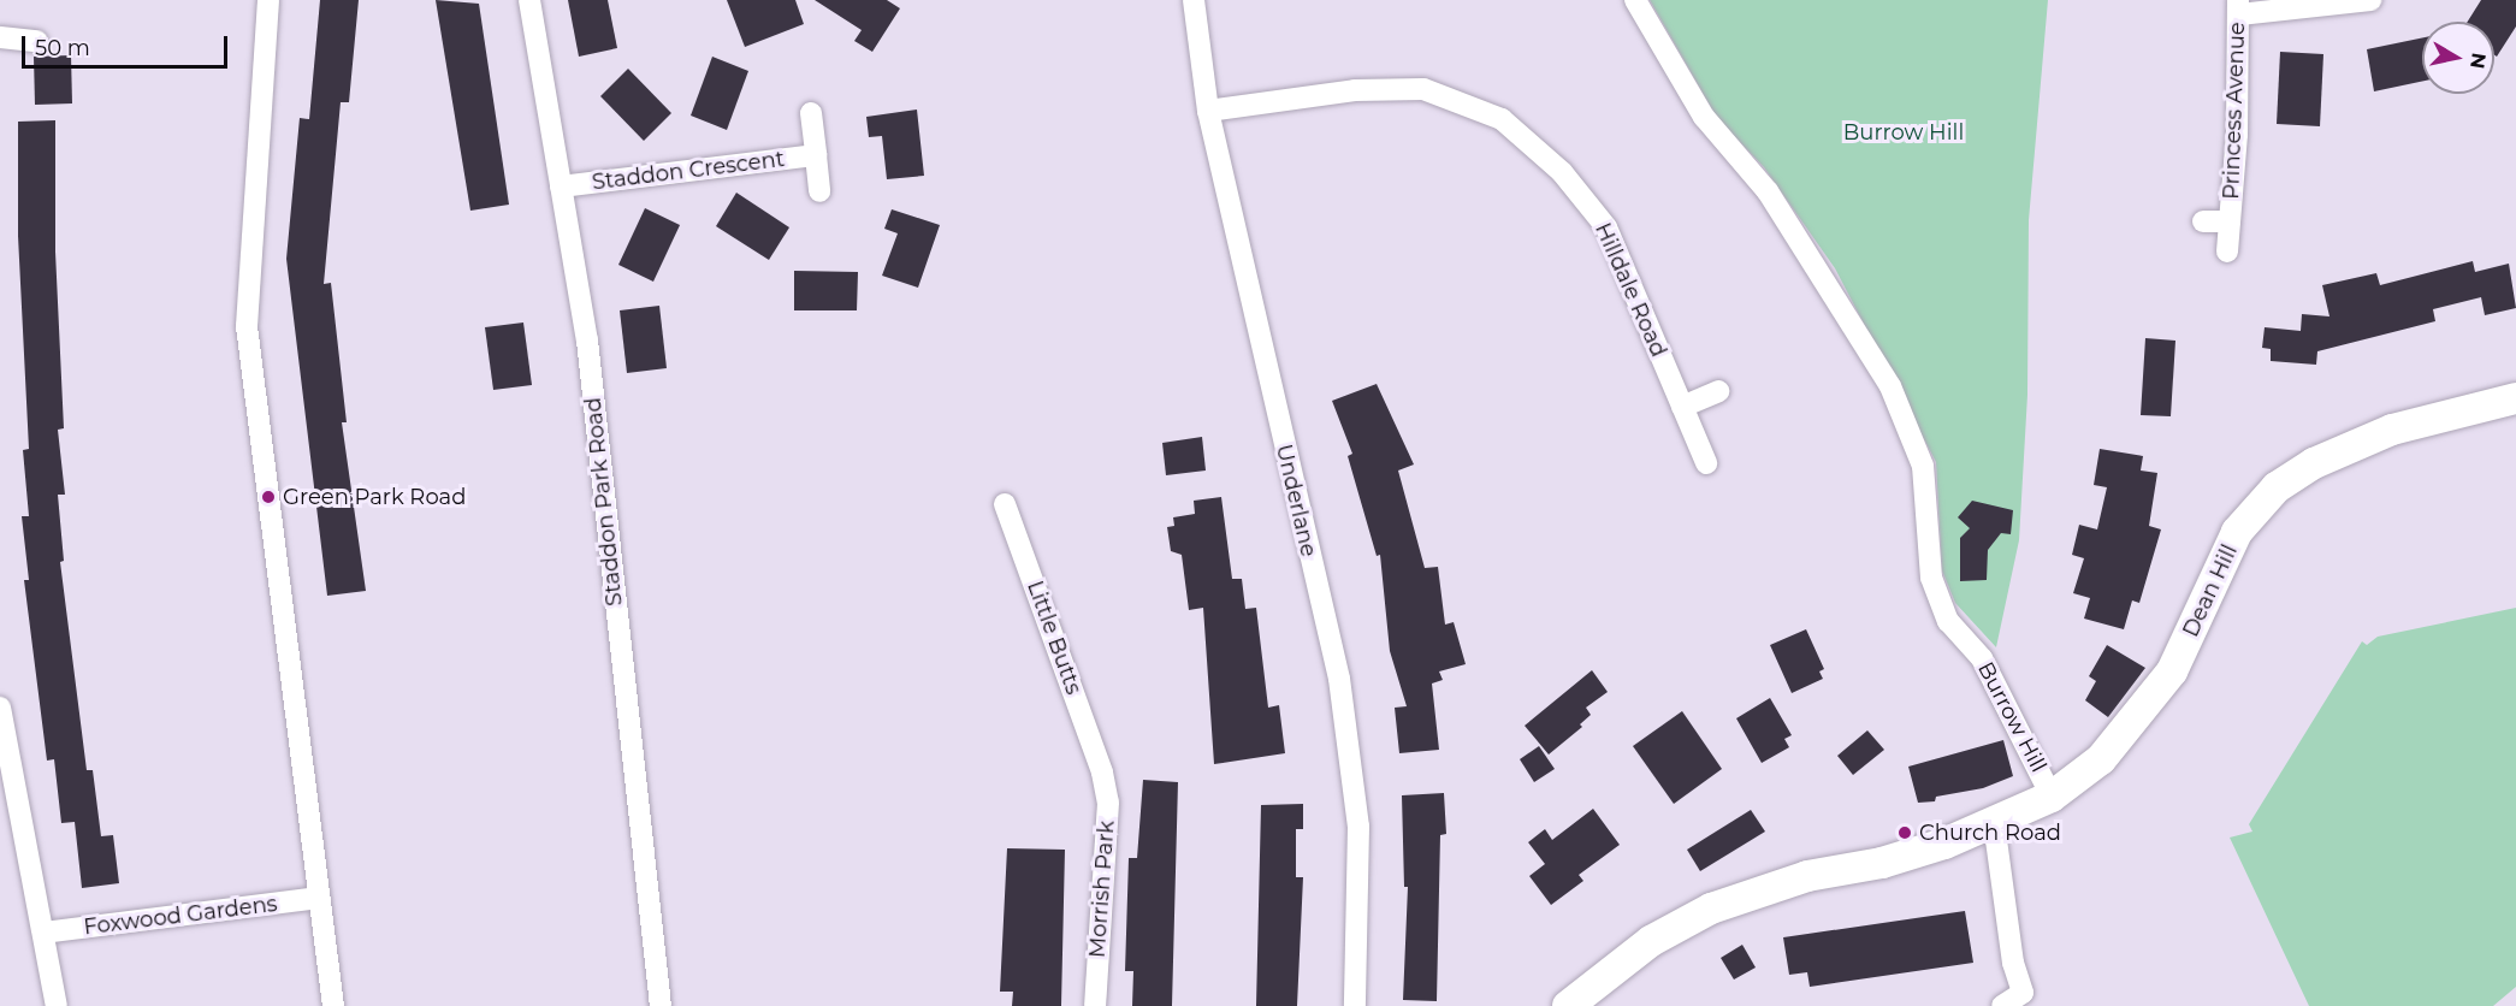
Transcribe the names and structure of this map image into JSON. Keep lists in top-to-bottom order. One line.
{"streets":{"street":["Princess Avenue","Staddon Crescent","Hilldale Road","Underlane","Staddon Park Road","Dean Hill","Little Butts","Burrow Hill","Morrish Park","Foxwood Gardens"]},"crossings":[["Staddon Crescent","Staddon Park Road"],["Hilldale Road","Underlane"],["Dean Hill","Burrow Hill"],["Little Butts","Morrish Park"]],"parks":["Burrow Hill"],"places":["Green Park Road","Church Road"],"scale_bar":"50 m","north":"right"}
